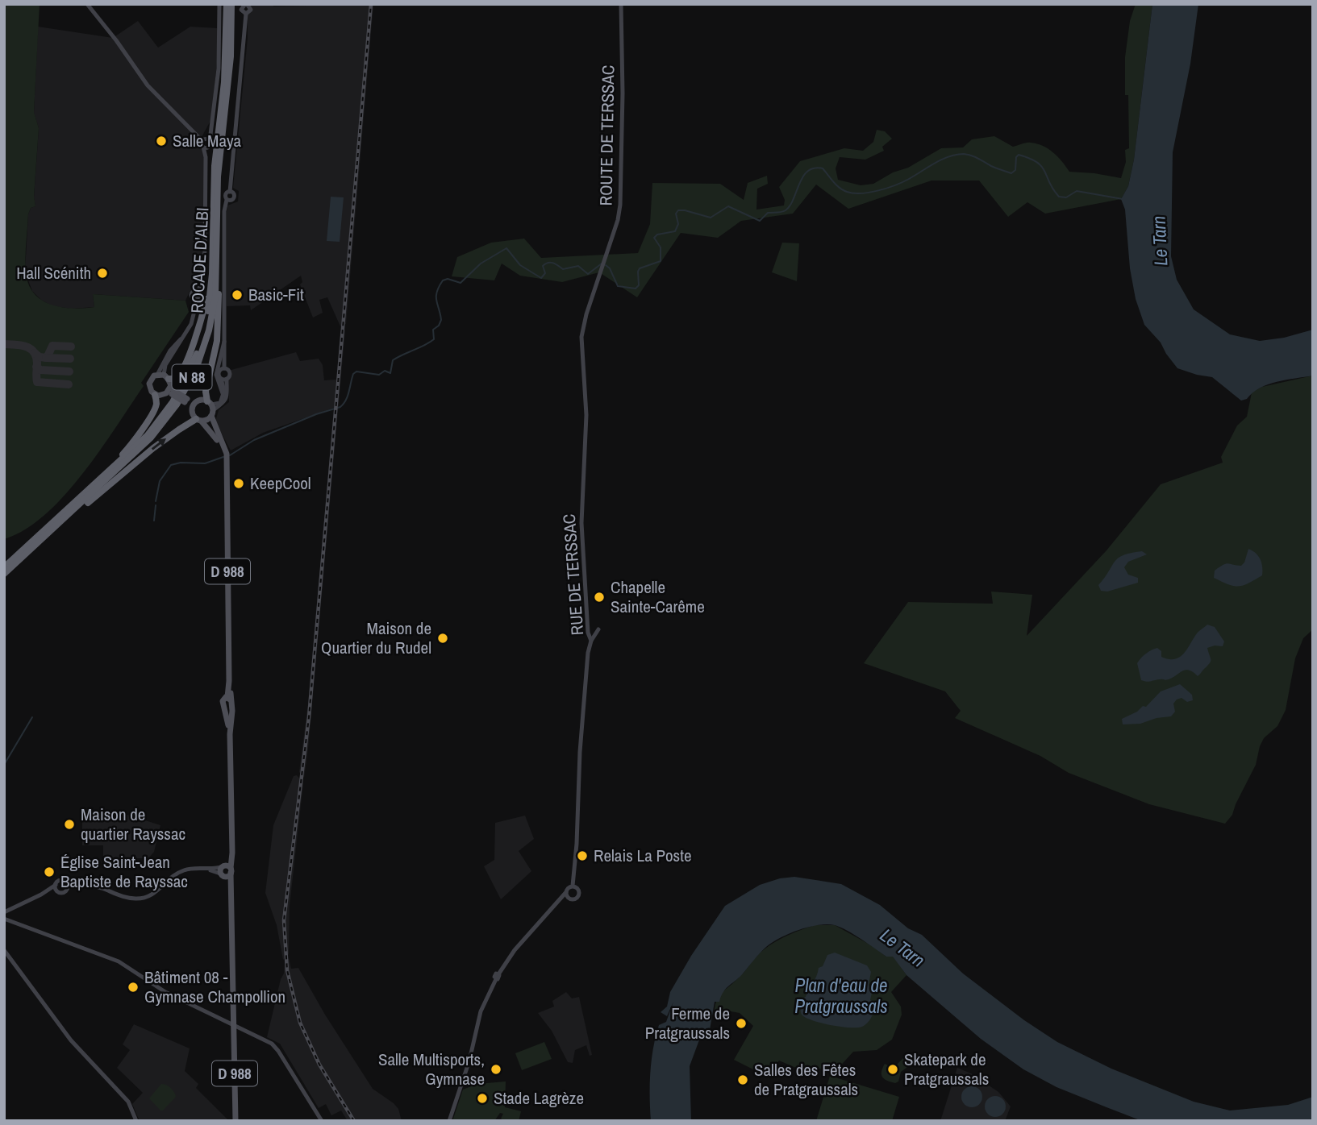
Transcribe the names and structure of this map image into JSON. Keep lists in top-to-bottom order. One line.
{"streets":{"highway":["ROCADE D'ALBI","N 88"],"main road":["D 988"],"street":["ROUTE DE TERSSAC","RUE DE TERSSAC"]},"crossings":[["ROUTE DE TERSSAC","RUE DE TERSSAC"]],"water":["Le Tarn","Plan d'eau de Pratgraussals"],"places":["Salle Maya","Hall Scénith","Basic-Fit","KeepCool","Chapelle Sainte-Carême","Maison de Quartier du Rudel","Maison de quartier Rayssac","Relais La Poste","Église Saint-Jean Baptiste de Rayssac","Bâtiment 08 - Gymnase Champollion","Ferme de Pratgraussals","Salle Multisports, Gymnase","Skatepark de Pratgraussals","Salles des Fêtes de Pratgraussals","Stade Lagrèze"]}
